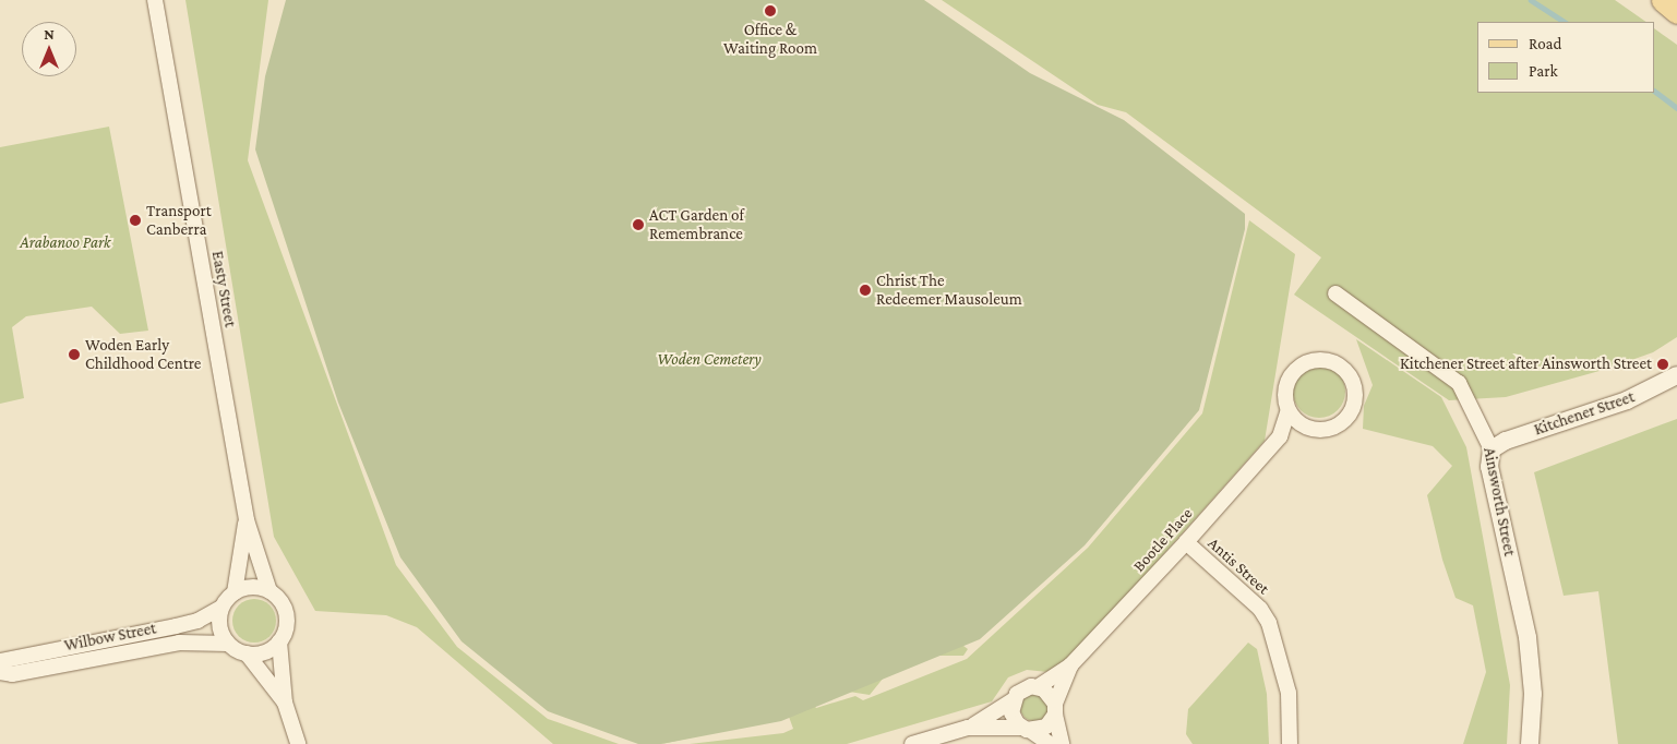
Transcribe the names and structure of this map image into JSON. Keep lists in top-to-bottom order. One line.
{"streets":{"street":["Easty Street","Kitchener Street","Ainsworth Street","Bootle Place","Antis Street","Wilbow Street"]},"crossings":[["Easty Street","Wilbow Street"],["Kitchener Street","Ainsworth Street"],["Bootle Place","Antis Street"]],"parks":["Arabanoo Park","Woden Cemetery"],"places":["Office & Waiting Room","Transport Canberra","ACT Garden of Remembrance","Christ The Redeemer Mausoleum","Woden Early Childhood Centre","Kitchener Street after Ainsworth Street"],"legend":["Road","Park"],"north":"top"}
